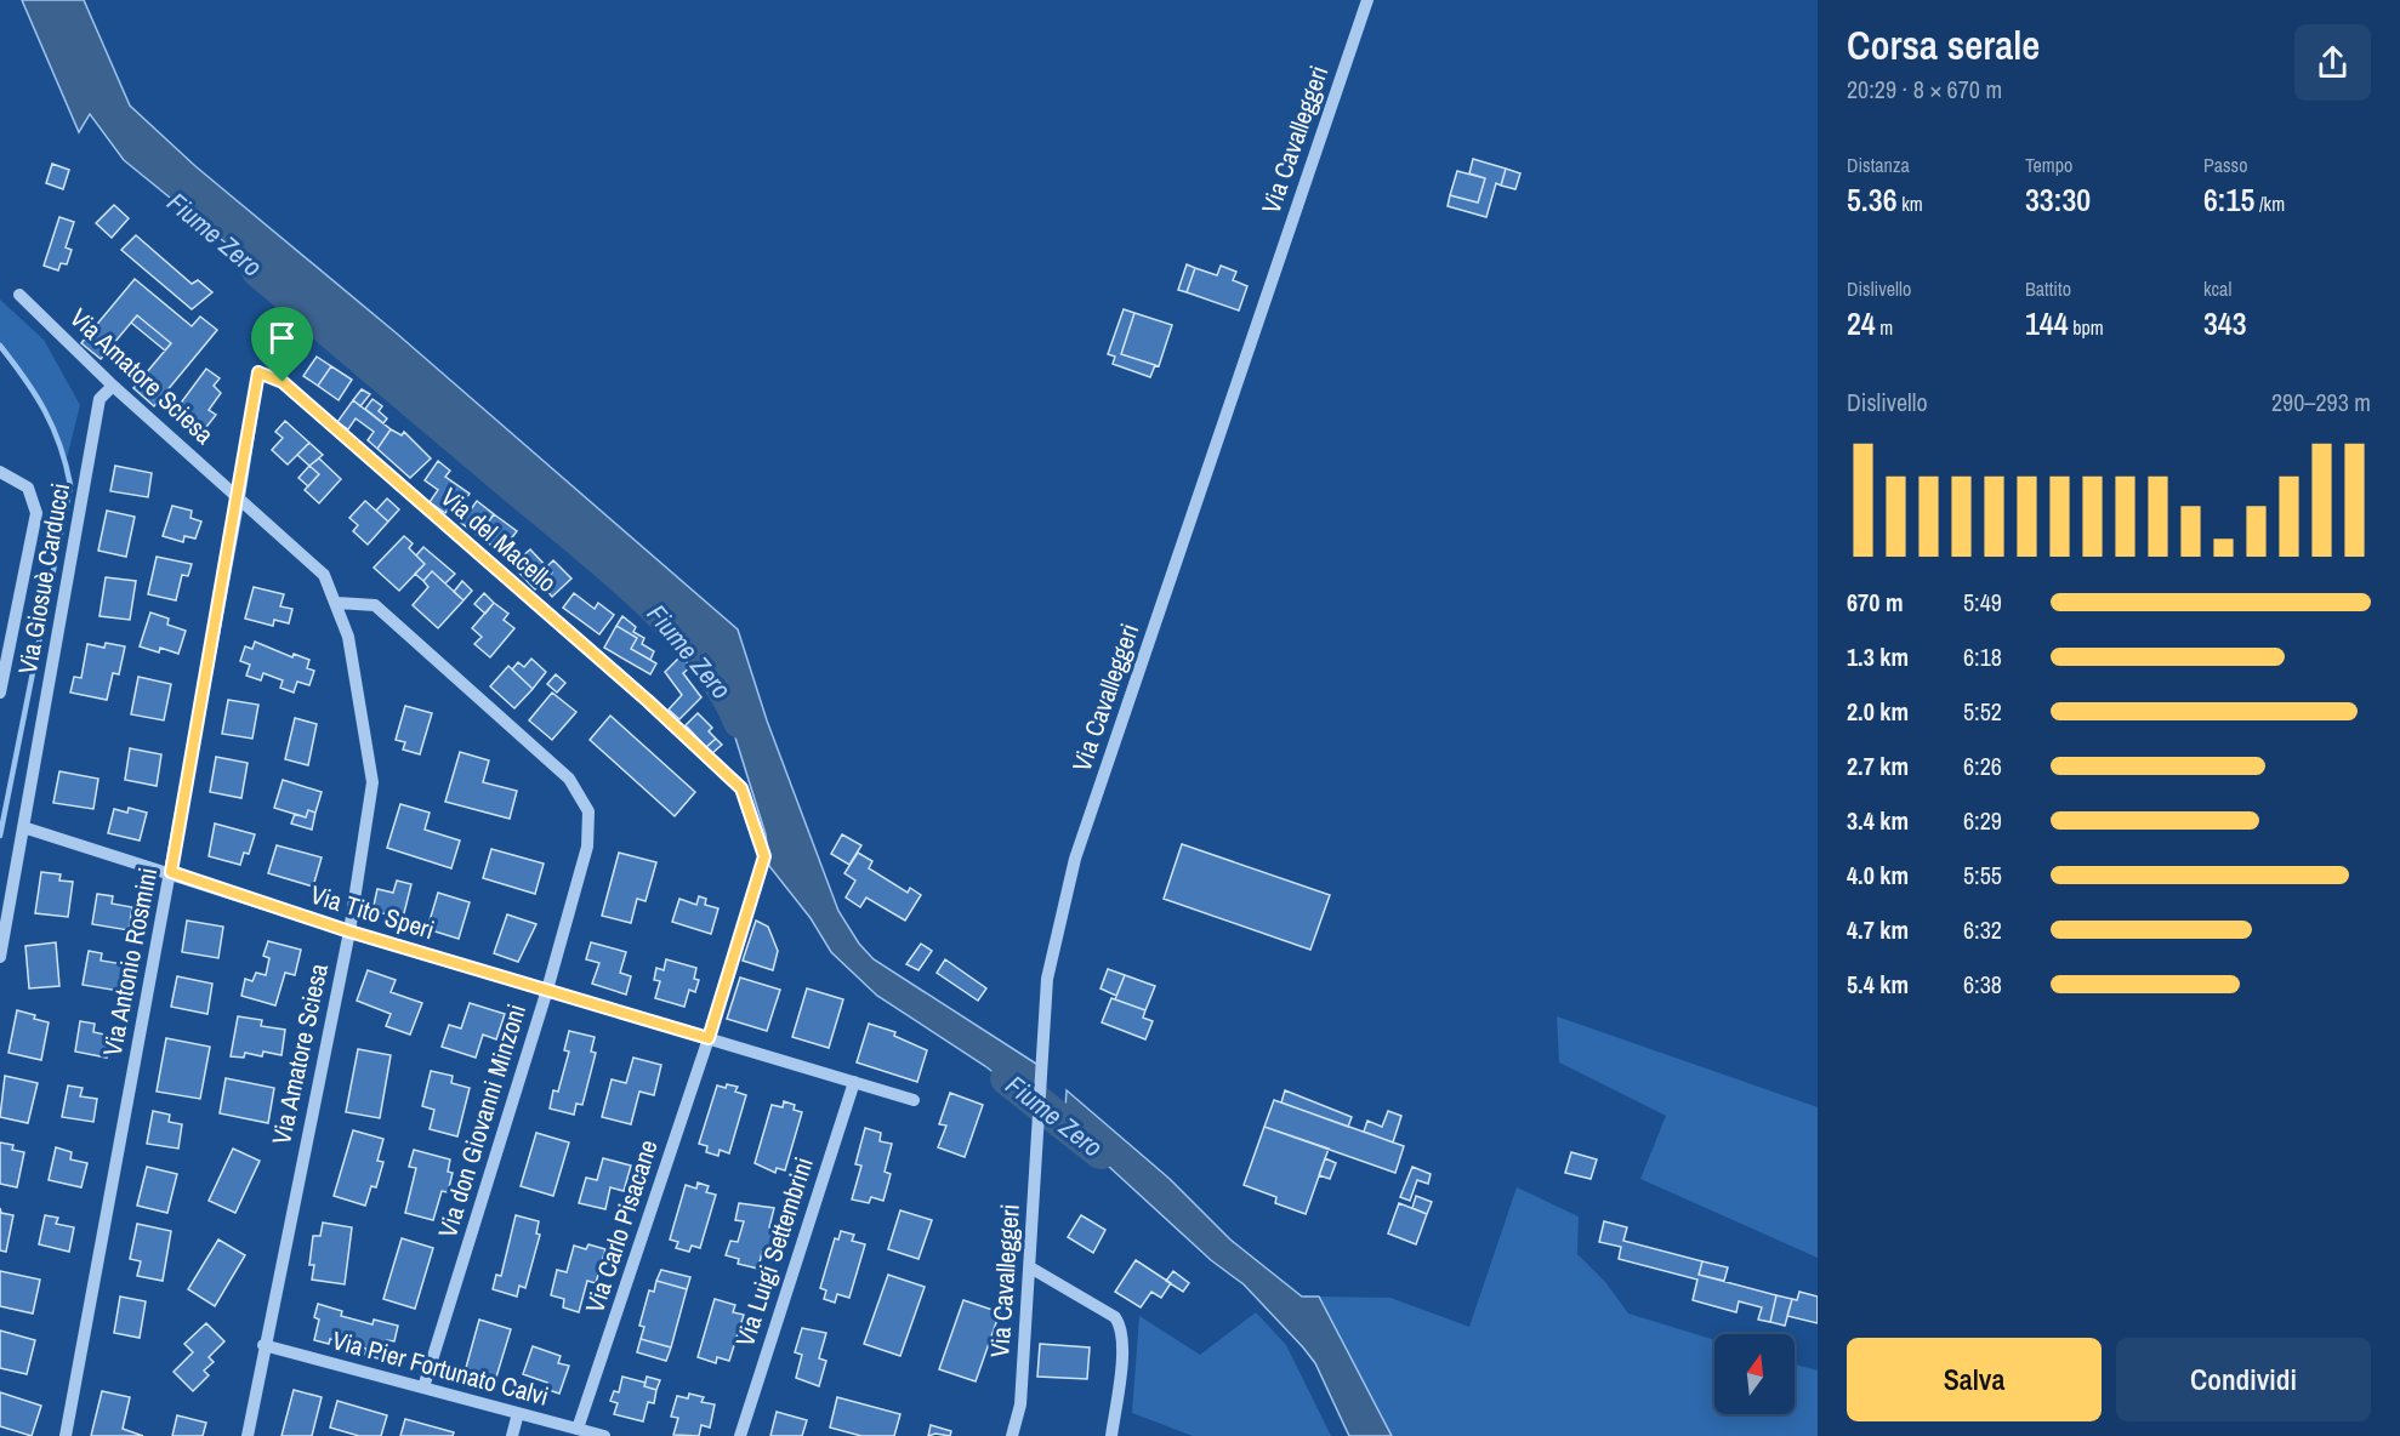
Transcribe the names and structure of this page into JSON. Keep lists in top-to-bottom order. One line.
{"streets":{"street":["Via Cavalleggeri","Via Amatore Sciesa","Via del Macello","Via Giosuè Carducci","Via Tito Speri","Via Antonio Rosmini","Via don Giovanni Minzoni","Via Carlo Pisacane","Via Luigi Settembrini","Via Pier Fortunato Calvi"]},"crossings":[["Via Amatore Sciesa","Via del Macello"],["Via Amatore Sciesa","Via Giosuè Carducci"],["Via Amatore Sciesa","Via Tito Speri"],["Via Amatore Sciesa","Via Antonio Rosmini"],["Via Amatore Sciesa","Via don Giovanni Minzoni"],["Via Amatore Sciesa","Via Pier Fortunato Calvi"],["Via del Macello","Via Tito Speri"],["Via del Macello","Via Antonio Rosmini"],["Via del Macello","Via Carlo Pisacane"],["Via Giosuè Carducci","Via Tito Speri"],["Via Tito Speri","Via Antonio Rosmini"],["Via Tito Speri","Via don Giovanni Minzoni"],["Via Tito Speri","Via Carlo Pisacane"],["Via Tito Speri","Via Luigi Settembrini"],["Via don Giovanni Minzoni","Via Pier Fortunato Calvi"],["Via Carlo Pisacane","Via Pier Fortunato Calvi"]],"water":["Fiume Zero"],"north":"top","page":{"heading":["Corsa serale","20:29 · 8 × 670 m"],"stats":[["Distanza","5.36 km"],["Tempo","33:30"],["Passo","6:15 /km"],["Dislivello","24 m"],["Battito","144 bpm"],["kcal","343"]],"chart":["Dislivello","290–293 m"],"list":[{"name":"670 m","note":"5:49"},{"name":"1.3 km","note":"6:18"},{"name":"2.0 km","note":"5:52"},{"name":"2.7 km","note":"6:26"},{"name":"3.4 km","note":"6:29"},{"name":"4.0 km","note":"5:55"},{"name":"4.7 km","note":"6:32"},{"name":"5.4 km","note":"6:38"}],"buttons":["Salva","Condividi"]}}
